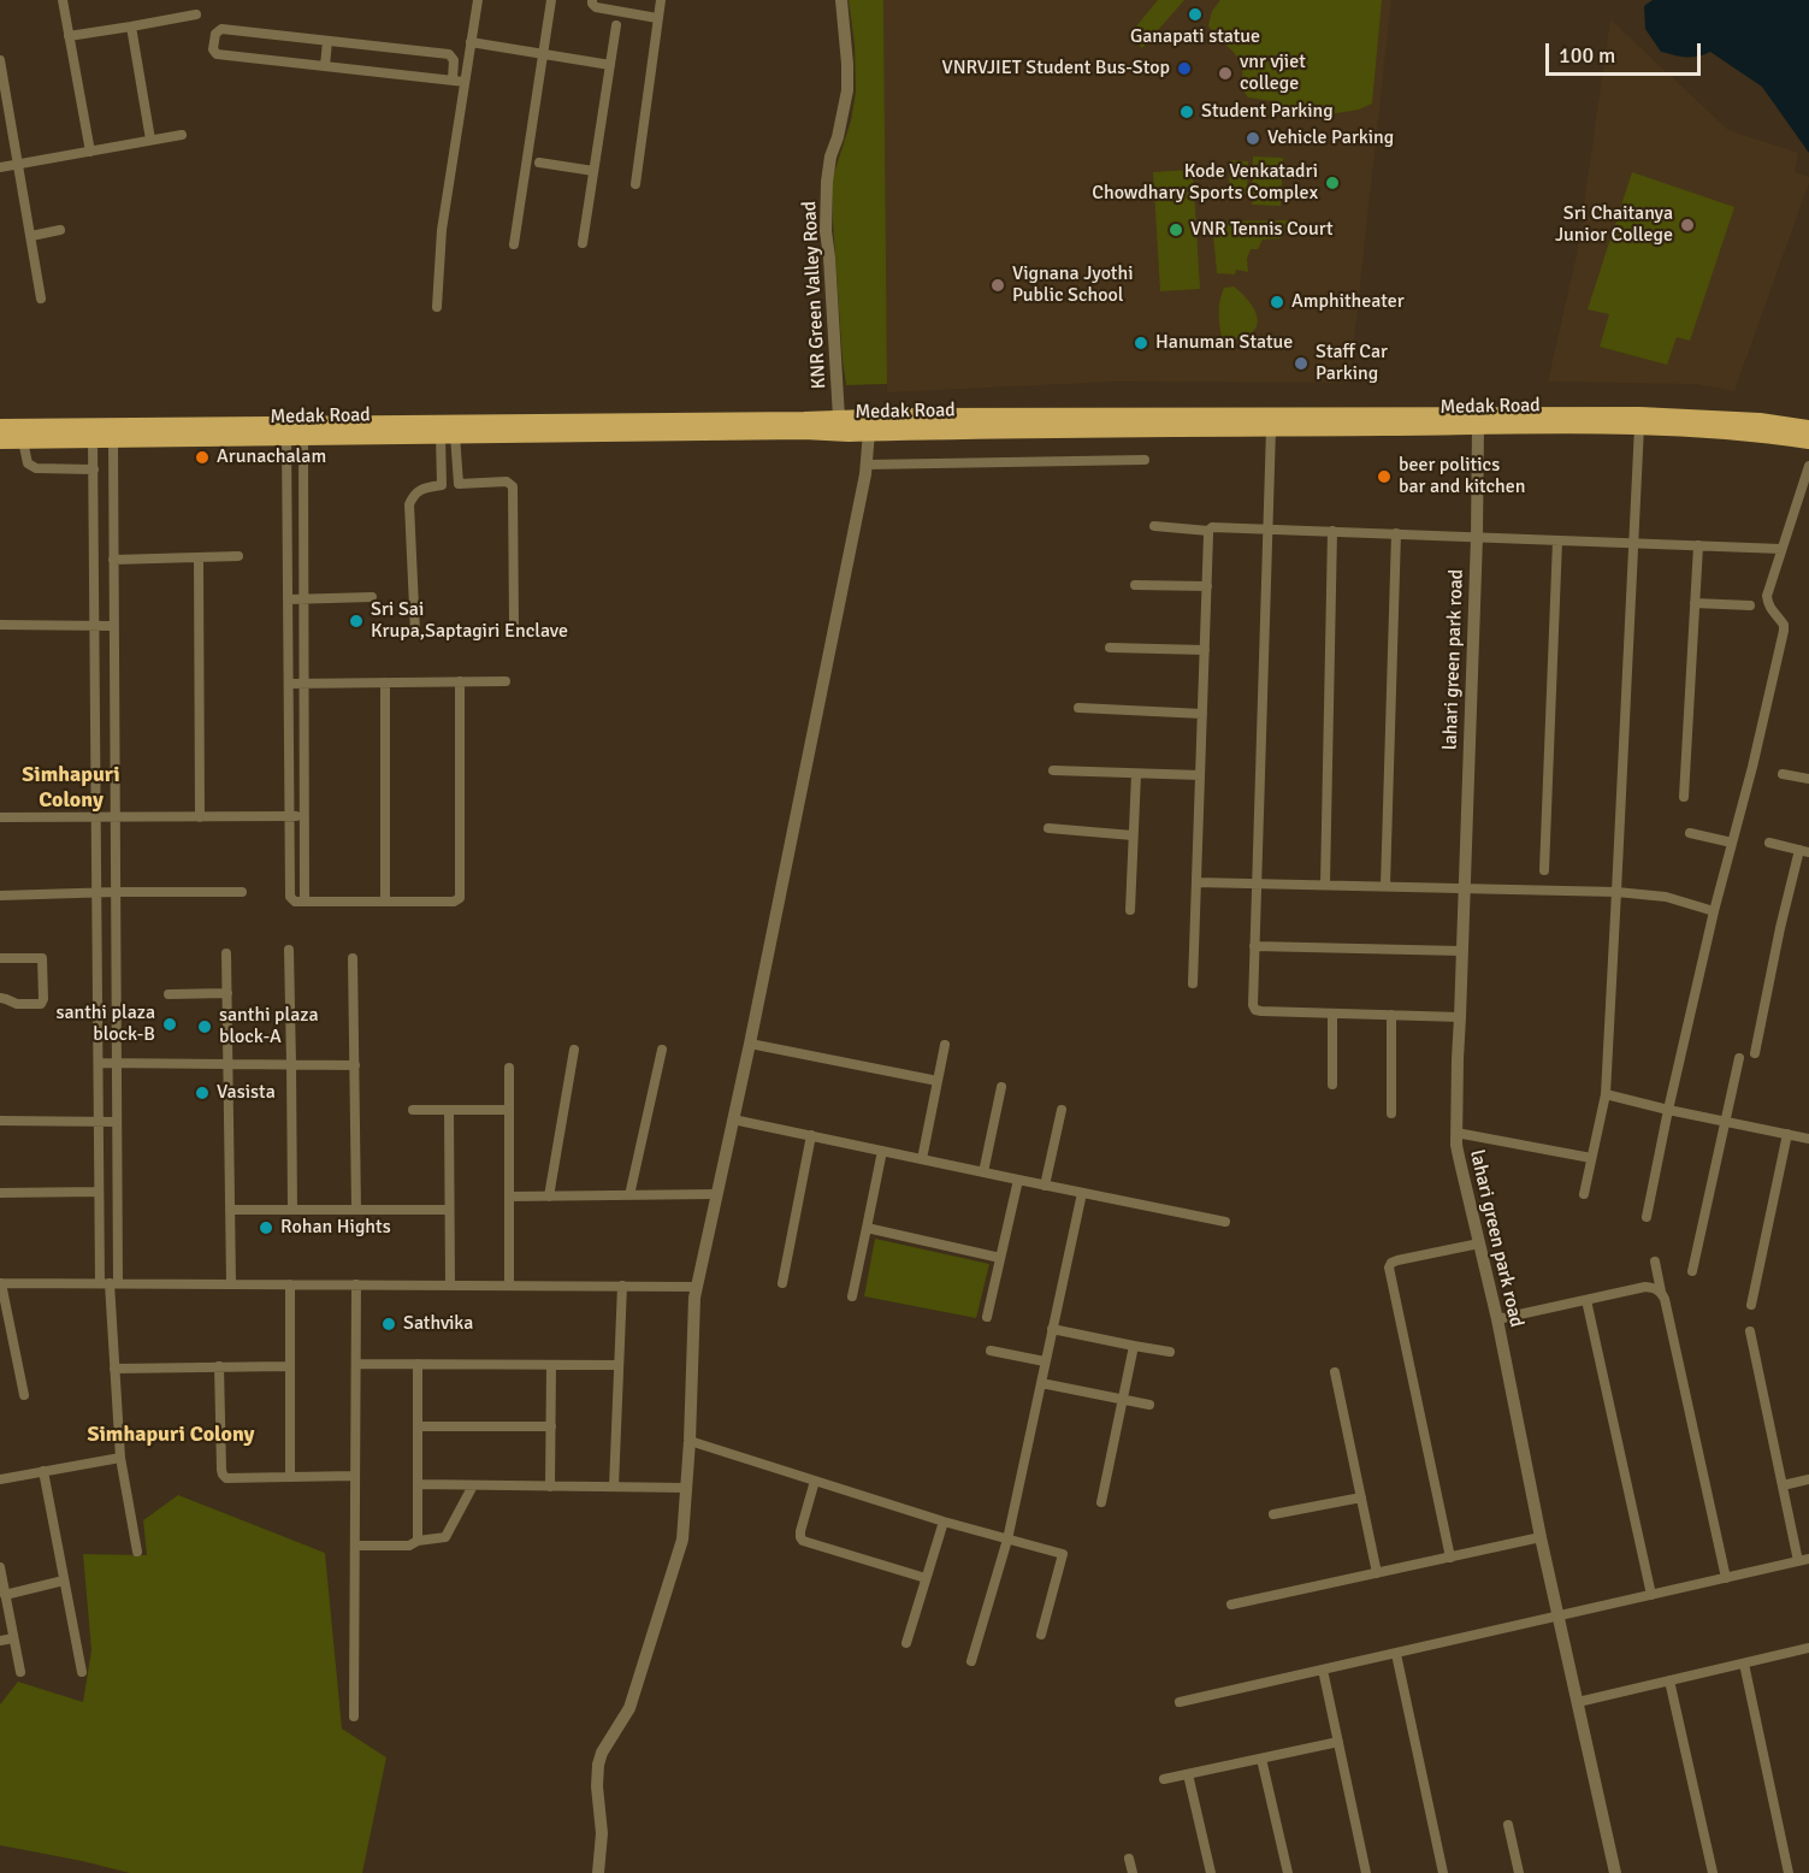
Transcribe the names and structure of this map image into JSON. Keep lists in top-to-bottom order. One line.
{"streets":{"main road":["Medak Road"],"street":["KNR Green Valley Road","lahari green park road"]},"crossings":[["KNR Green Valley Road","Medak Road"],["Medak Road","lahari green park road"]],"districts":["Simhapuri Colony","Simhapuri Colony"],"places":["Ganapati statue","VNRVJIET Student Bus-Stop","vnr vjiet college","Student Parking","Vehicle Parking","Kode Venkatadri Chowdhary Sports Complex","Sri Chaitanya Junior College","VNR Tennis Court","Vignana Jyothi Public School","Amphitheater","Hanuman Statue","Staff Car Parking","Arunachalam","beer politics bar and kitchen","Sri Sai Krupa,Saptagiri Enclave","santhi plaza block-B","santhi plaza block-A","Vasista","Rohan Hights","Sathvika"],"scale_bar":"100 m"}
